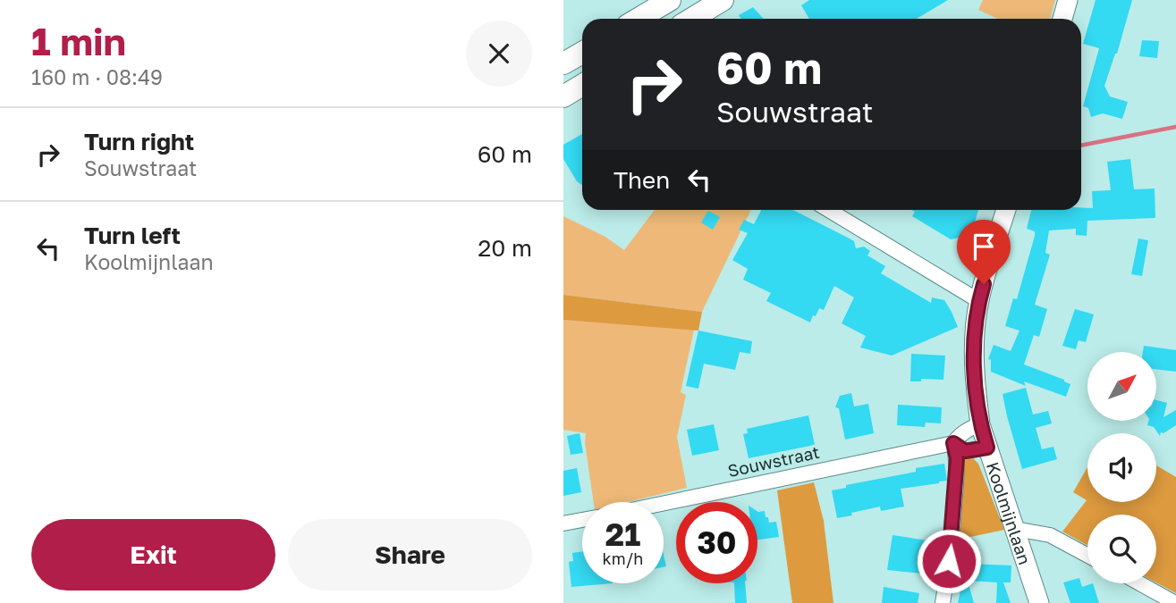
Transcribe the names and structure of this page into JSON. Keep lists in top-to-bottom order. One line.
{"streets":{"street":["Souwstraat","Koolmijnlaan"]},"crossings":[["Souwstraat","Koolmijnlaan"]],"north":"top right","page":{"heading":["1 min","160 m · 08:49"],"turn":["60 m","Souwstraat"],"list":[{"name":"Turn right","note":"Souwstraat","value":"60 m"},{"name":"Turn left","note":"Koolmijnlaan","value":"20 m"}],"then":"Then","speed":"21 km/h","limit":"30","buttons":["Exit","Share"]}}
